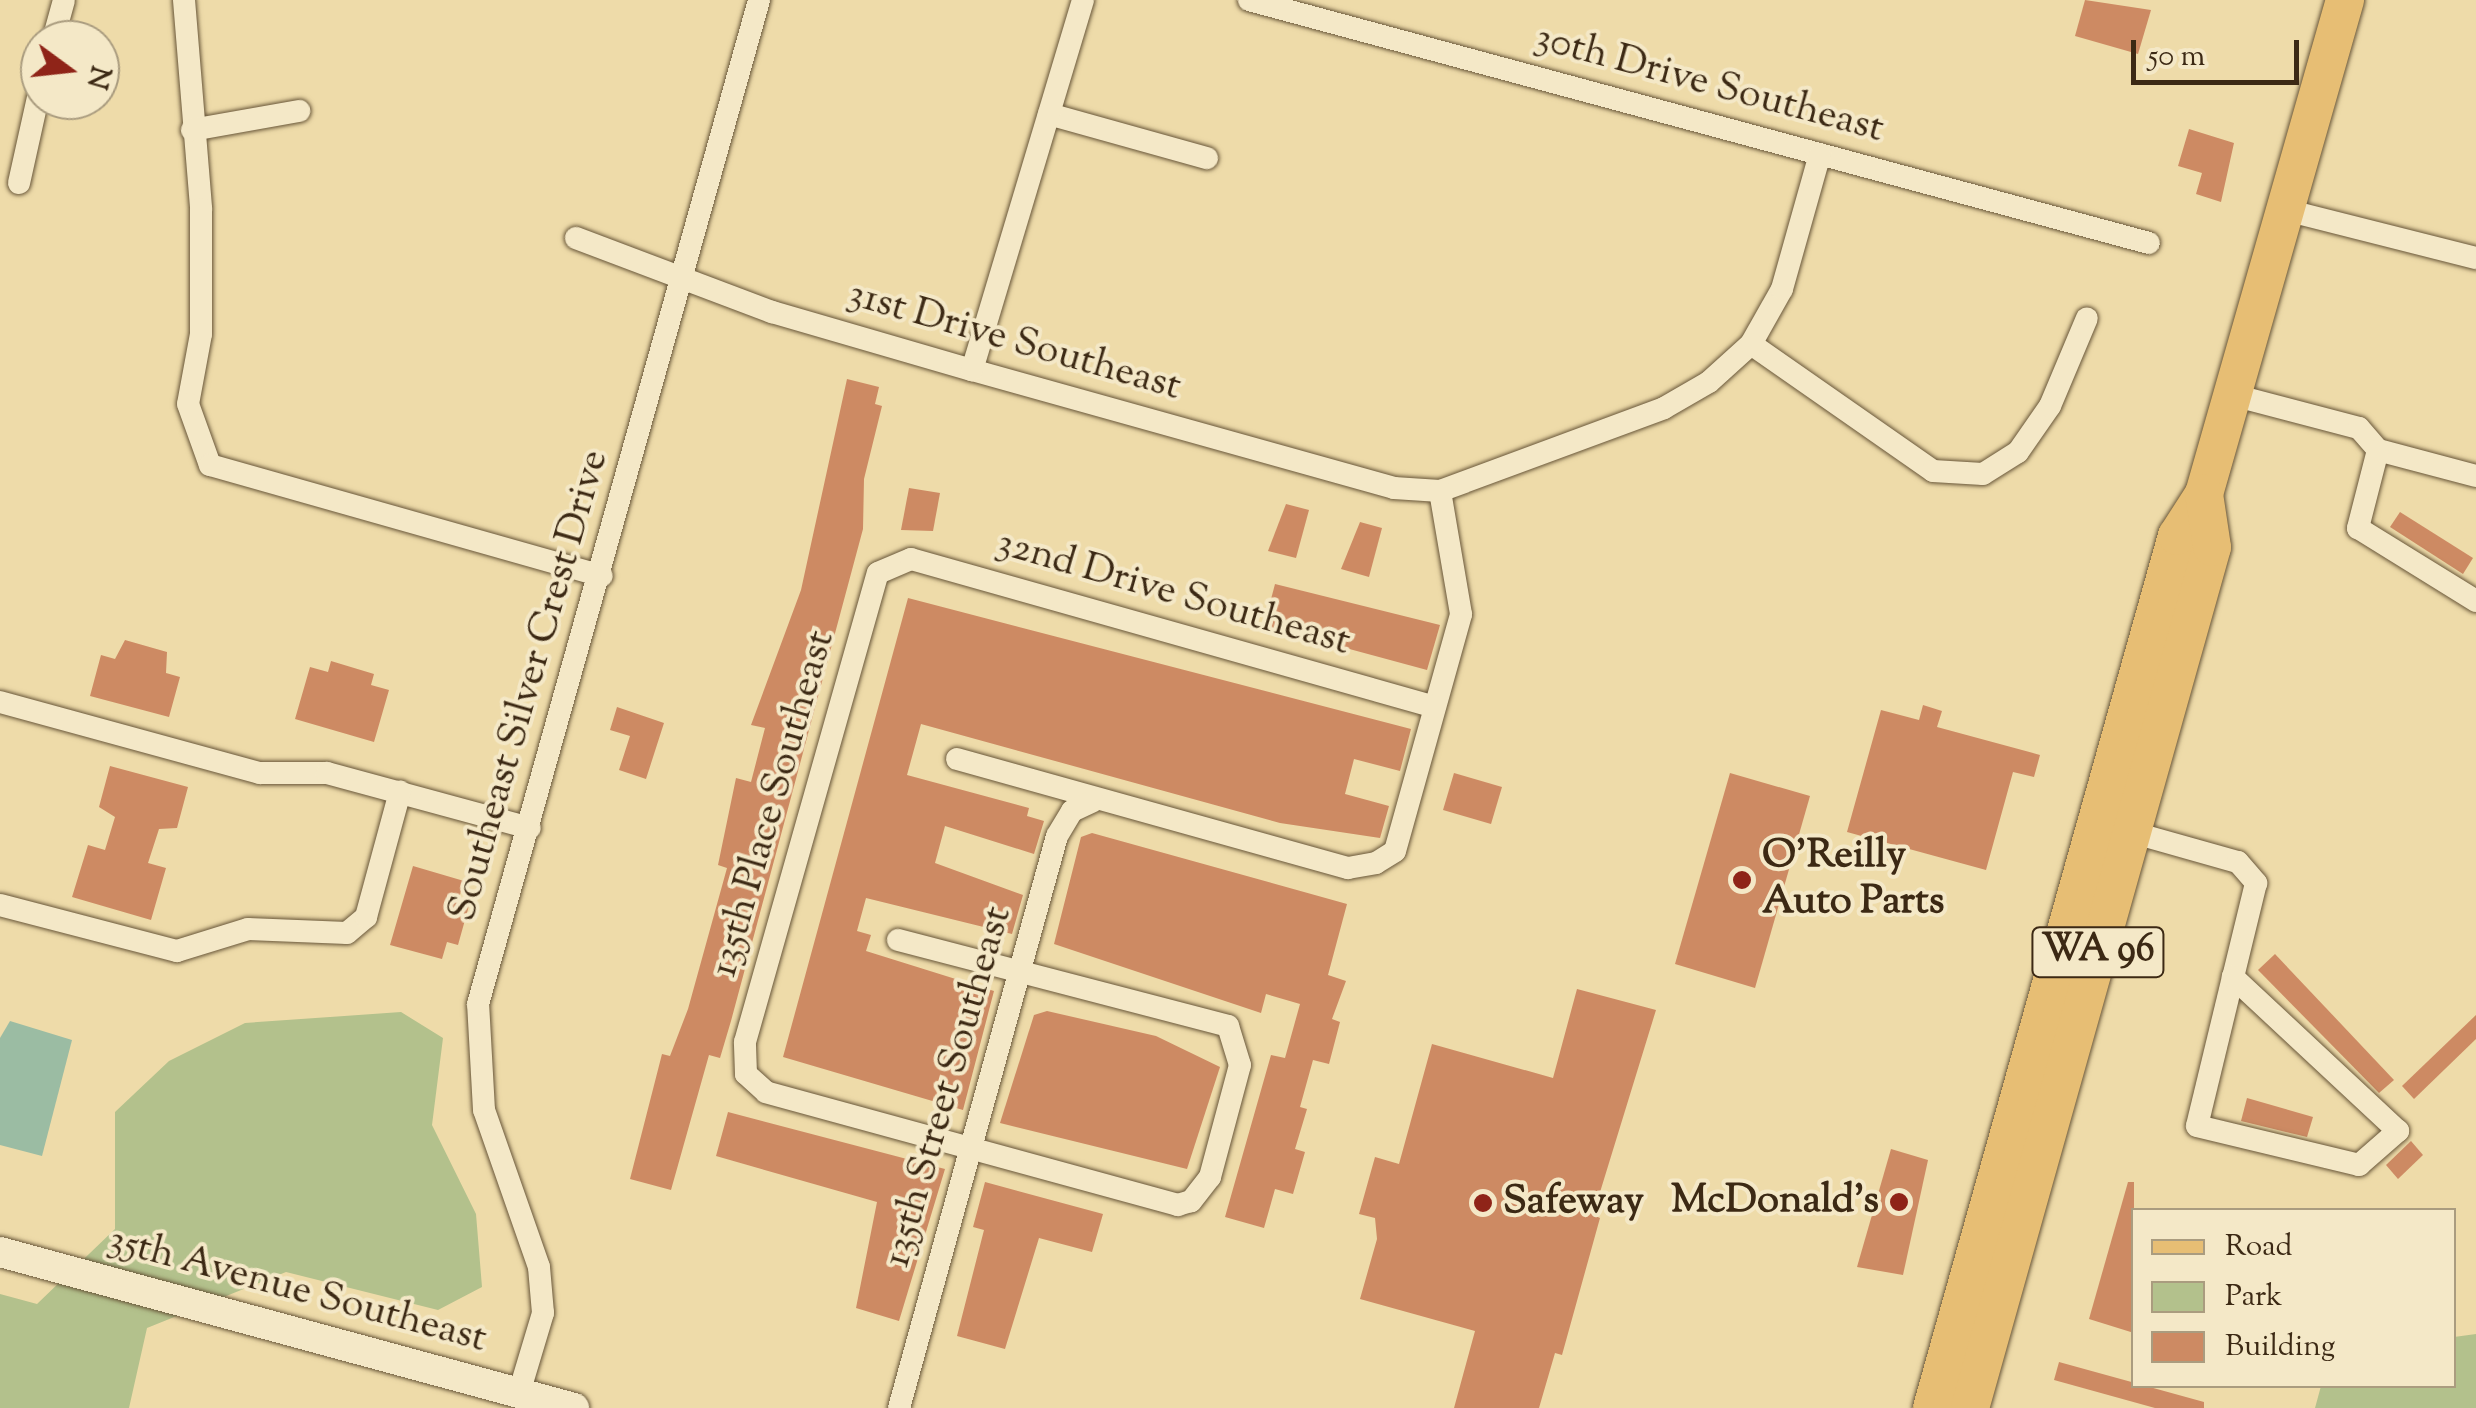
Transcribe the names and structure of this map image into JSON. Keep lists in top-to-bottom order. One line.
{"streets":{"main road":["WA 96"],"street":["30th Drive Southeast","31st Drive Southeast","32nd Drive Southeast","Southeast Silver Crest Drive","135th Place Southeast","135th Street Southeast","35th Avenue Southeast"]},"crossings":[["31st Drive Southeast","Southeast Silver Crest Drive"],["32nd Drive Southeast","135th Place Southeast"],["Southeast Silver Crest Drive","35th Avenue Southeast"],["135th Place Southeast","135th Street Southeast"]],"places":["O'Reilly Auto Parts","McDonald's","Safeway"],"legend":["Road","Park","Building"],"scale_bar":"50 m","north":"right"}
